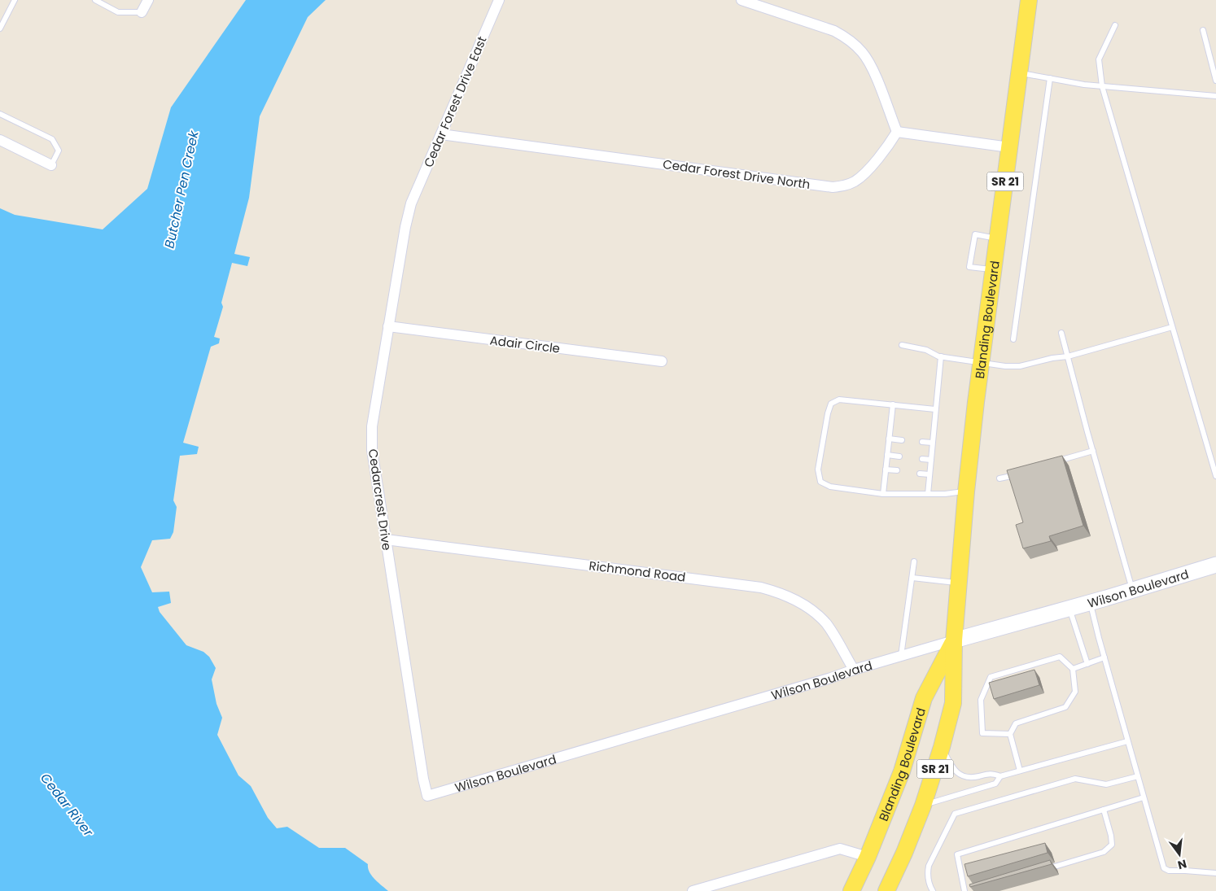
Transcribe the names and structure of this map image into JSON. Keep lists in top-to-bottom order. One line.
{"streets":{"main road":["SR 21","Blanding Boulevard","Wilson Boulevard"],"street":["Cedar Forest Drive East","Cedar Forest Drive North","Adair Circle","Cedarcrest Drive","Richmond Road"]},"crossings":[["Cedar Forest Drive East","Cedar Forest Drive North"],["Cedar Forest Drive East","Cedarcrest Drive"],["Blanding Boulevard","Wilson Boulevard"],["Adair Circle","Cedarcrest Drive"],["Cedarcrest Drive","Richmond Road"],["Cedarcrest Drive","Wilson Boulevard"],["Richmond Road","Wilson Boulevard"]],"water":["Butcher Pen Creek","Cedar River"],"north":"bottom"}
